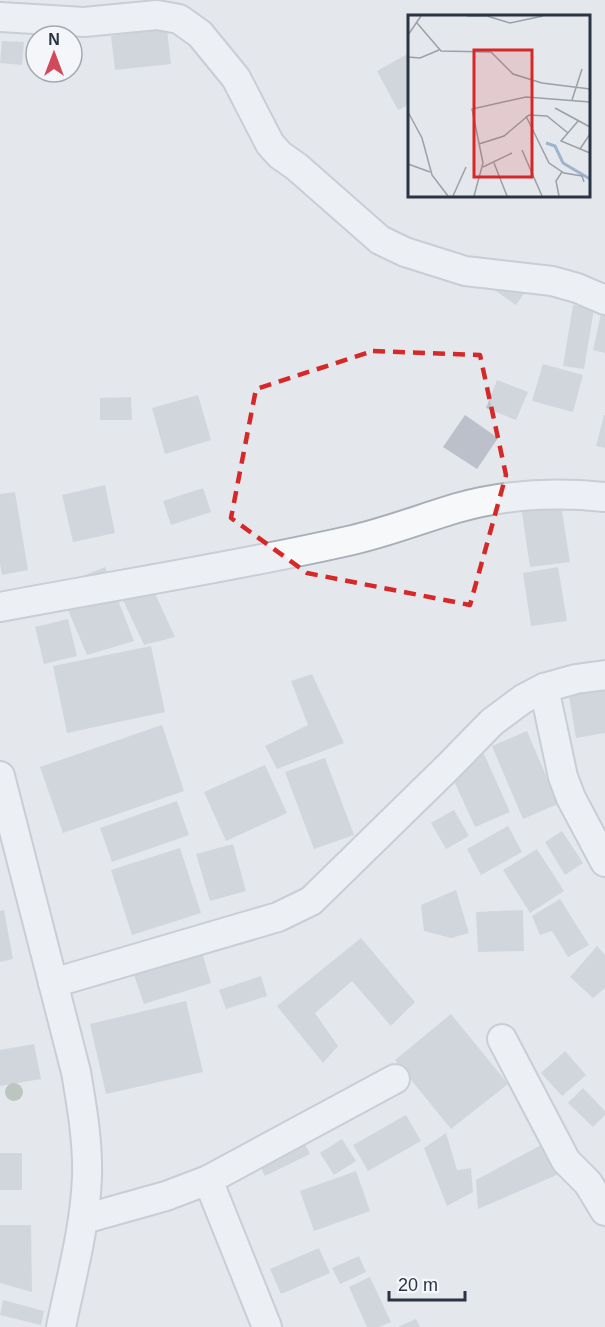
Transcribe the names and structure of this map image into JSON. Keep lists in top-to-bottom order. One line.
{"scale_bar":"20 m","north":"top"}
